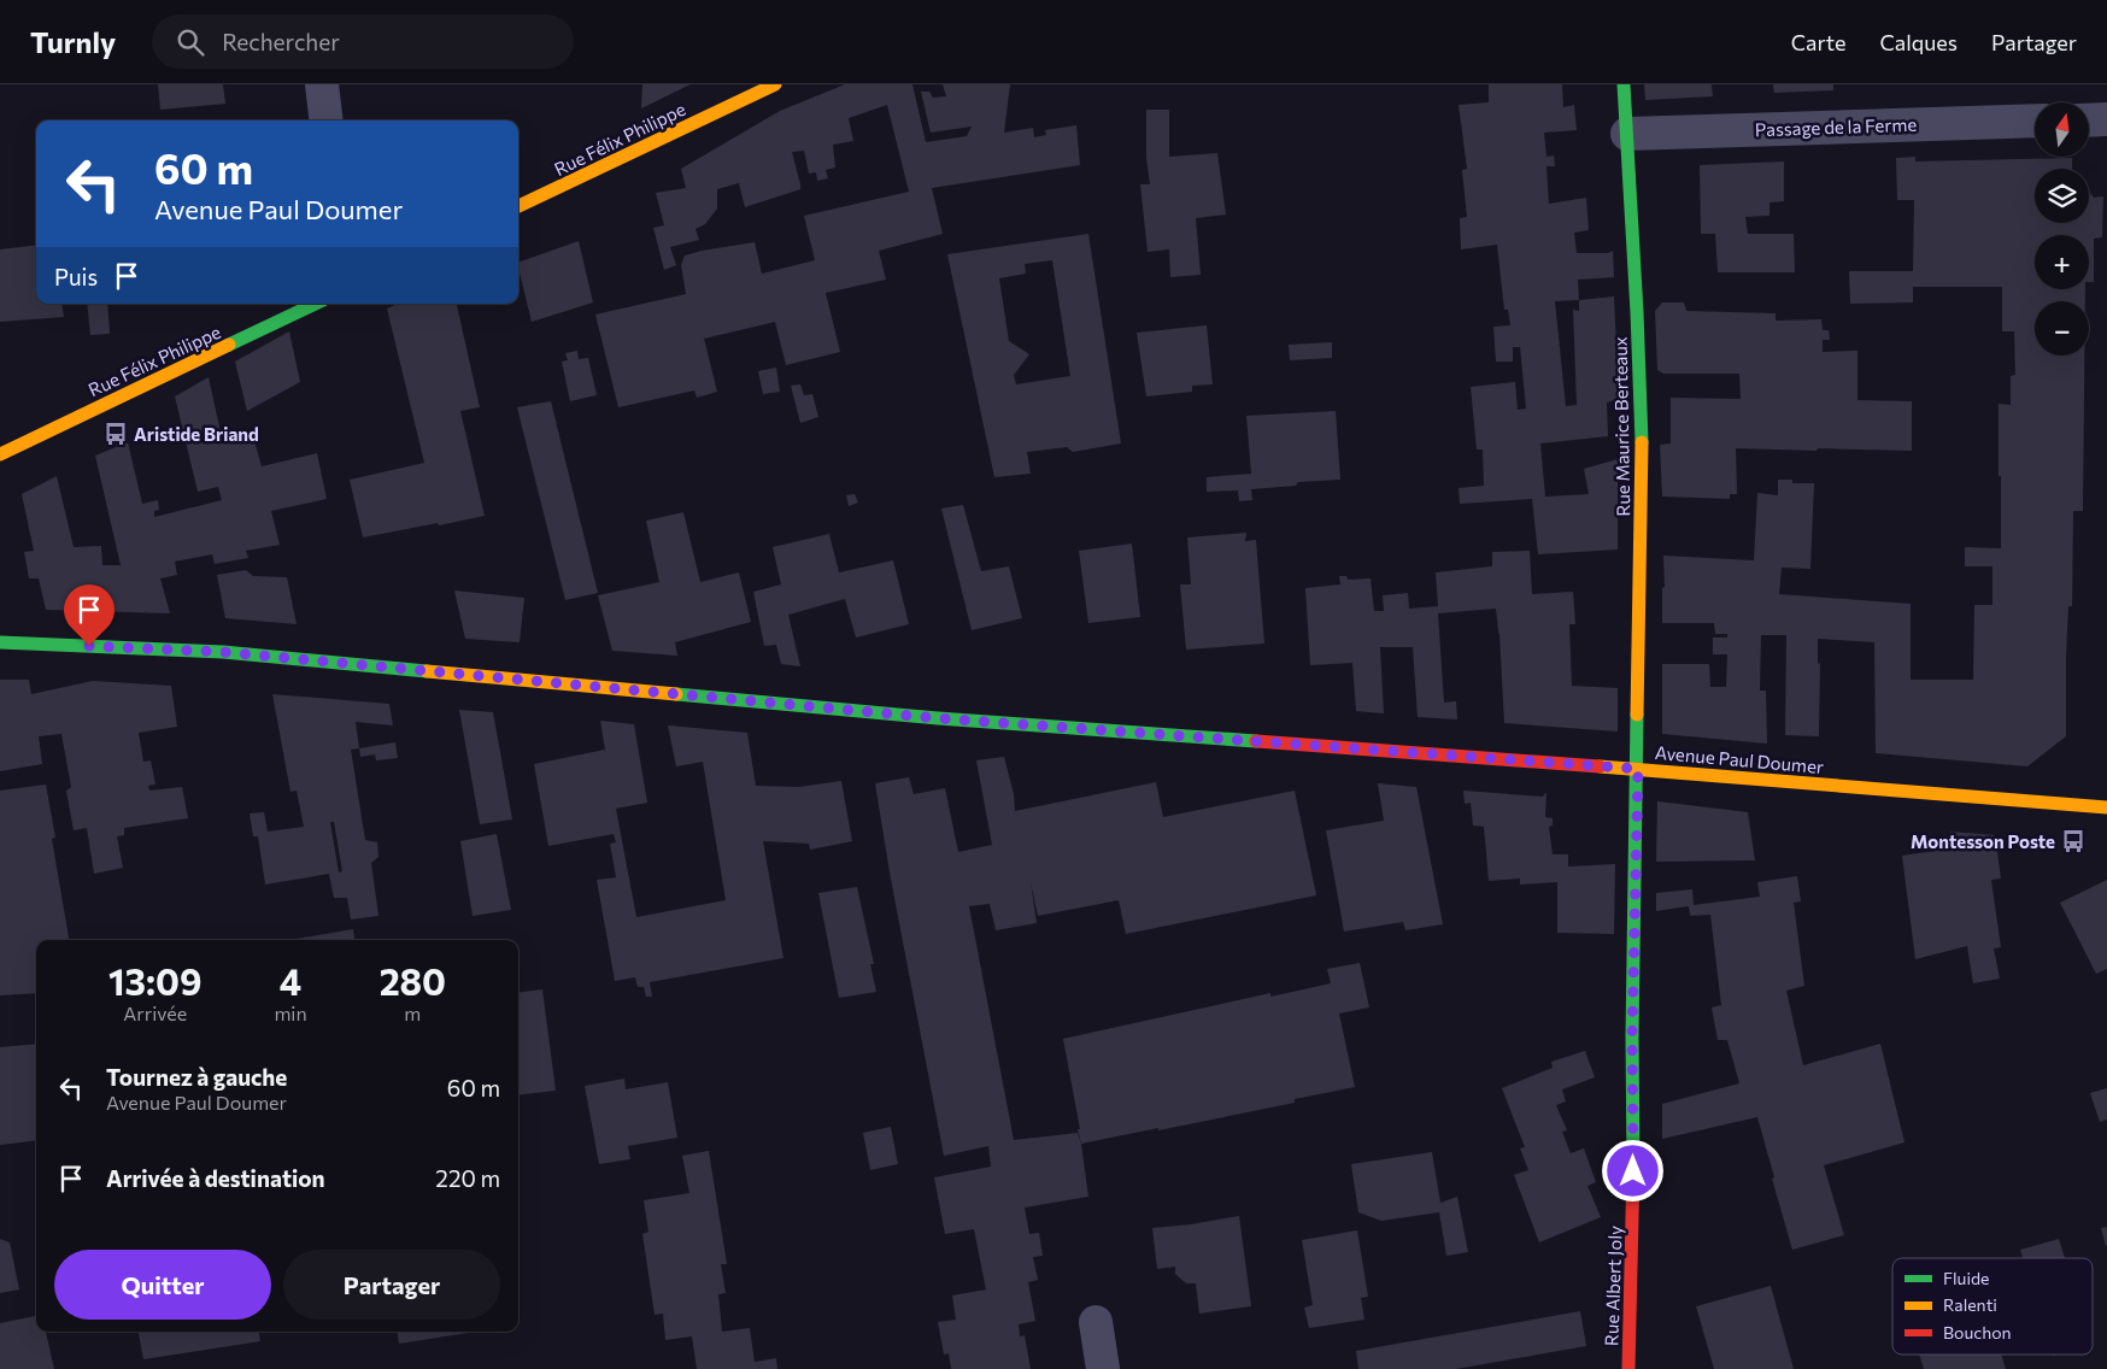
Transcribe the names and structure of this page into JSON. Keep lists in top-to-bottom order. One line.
{"streets":{"main road":["Rue Félix Philippe","Rue Maurice Berteaux","Avenue Paul Doumer","Rue Albert Joly"],"street":["Passage de la Ferme"]},"crossings":[["Passage de la Ferme","Rue Maurice Berteaux"],["Rue Maurice Berteaux","Avenue Paul Doumer"],["Rue Maurice Berteaux","Rue Albert Joly"],["Avenue Paul Doumer","Rue Albert Joly"]],"places":{"bus stop":["Aristide Briand","Montesson Poste"]},"legend":["Fluide","Ralenti","Bouchon"],"north":"top","page":{"header":"Turnly","search":"Rechercher","nav":["Carte","Calques","Partager"],"map_buttons":["+","−"],"turn":["60 m","Avenue Paul Doumer"],"then":"Puis","eta":["13:09","Arrivée","4","min","280","m"],"list":[{"name":"Tournez à gauche","note":"Avenue Paul Doumer","value":"60 m"},{"name":"Arrivée à destination","value":"220 m"}],"buttons":["Quitter","Partager"]}}
